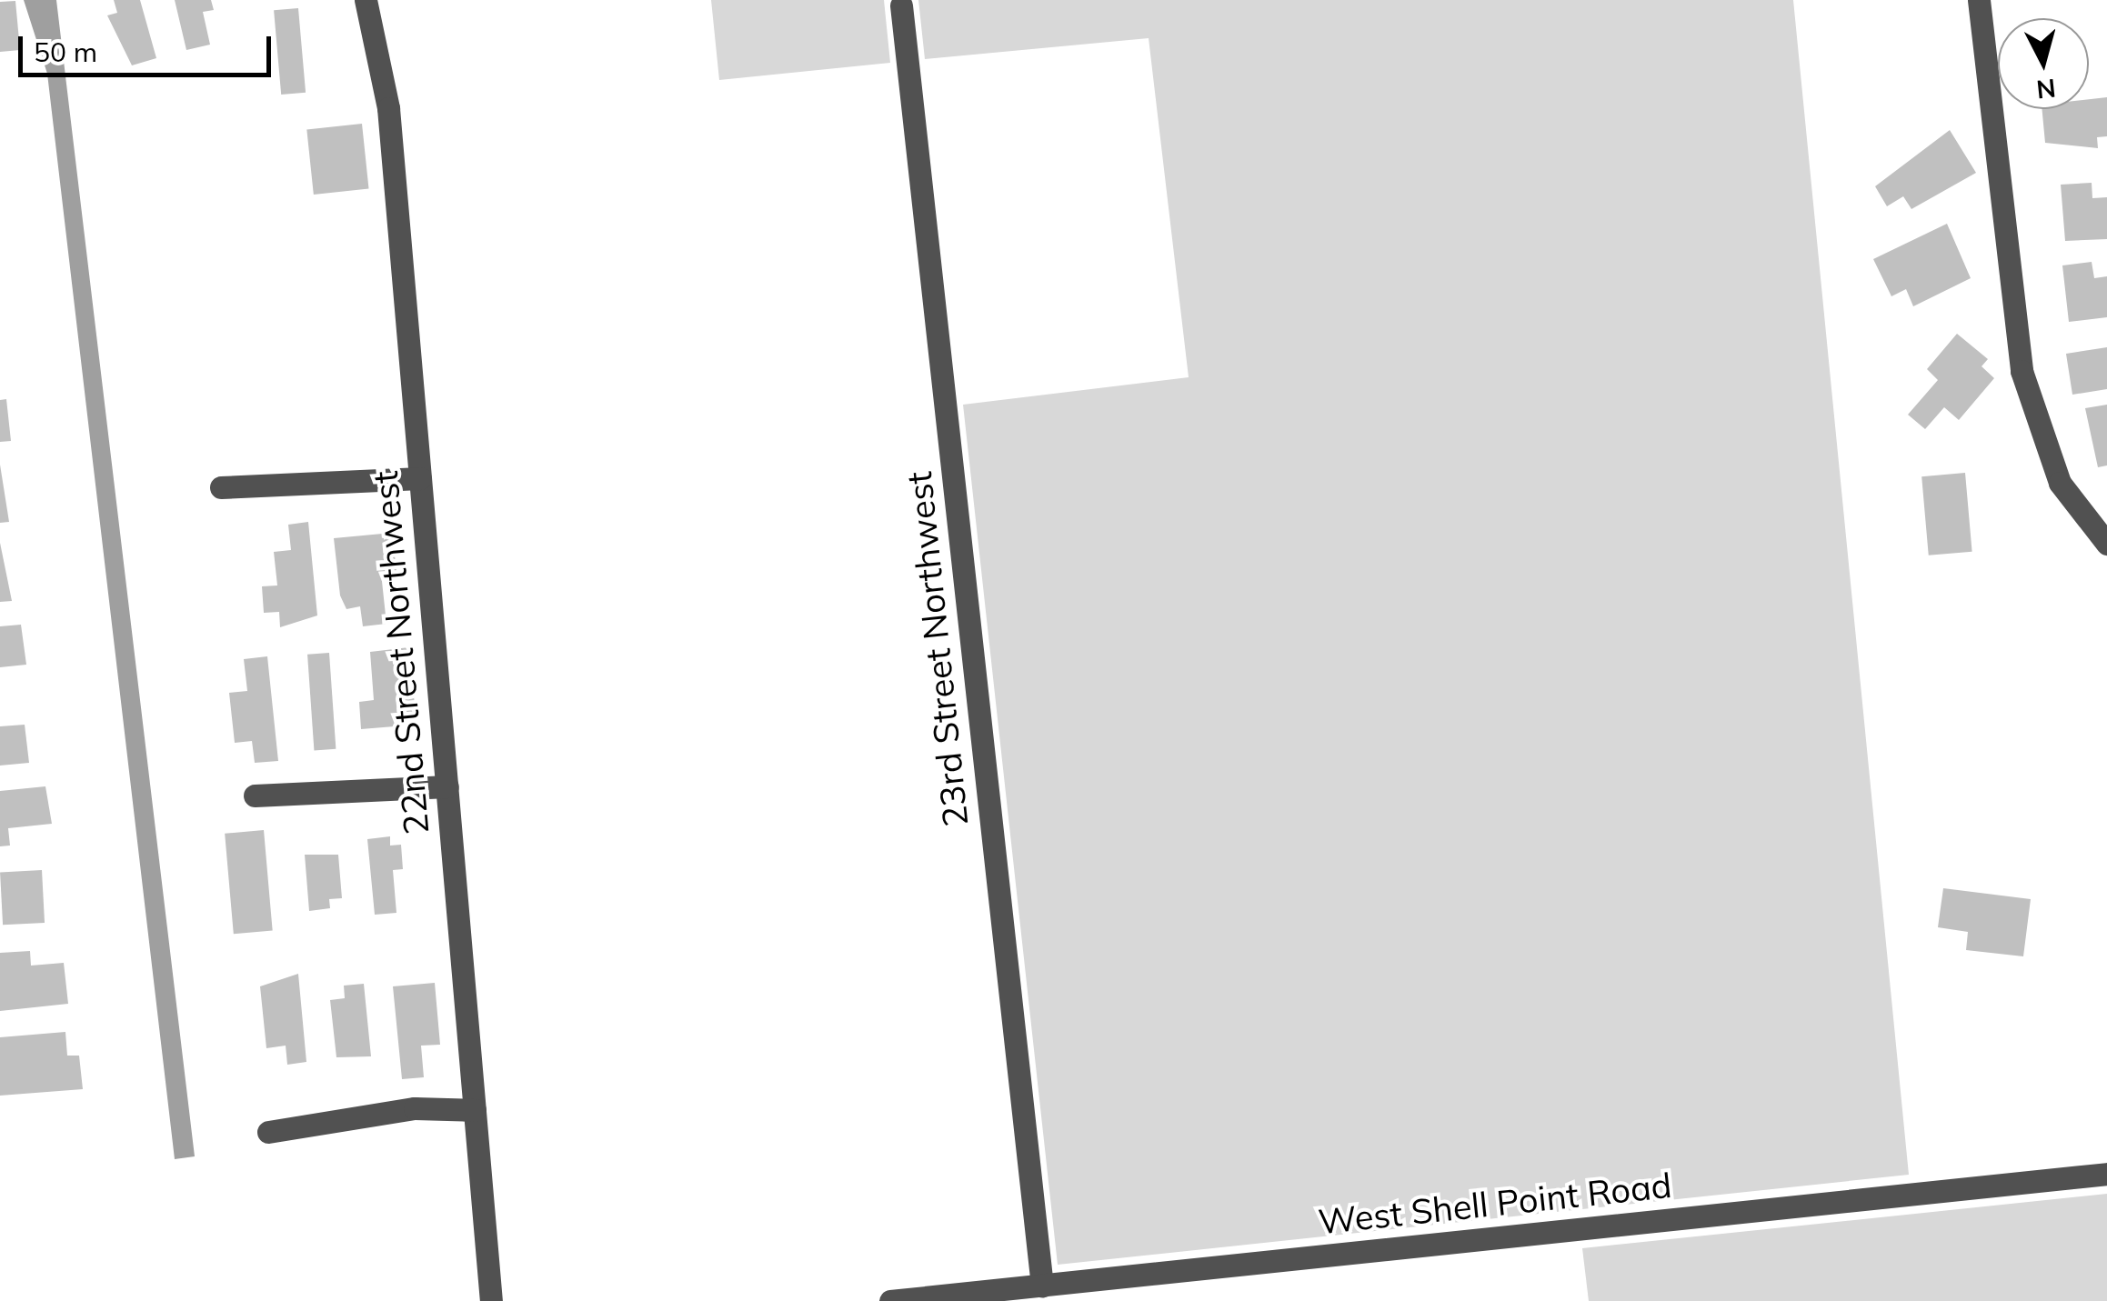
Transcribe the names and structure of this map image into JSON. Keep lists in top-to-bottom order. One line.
{"streets":{"street":["23rd Street Northwest","22nd Street Northwest","West Shell Point Road"]},"crossings":[["23rd Street Northwest","West Shell Point Road"]],"scale_bar":"50 m","north":"bottom"}
